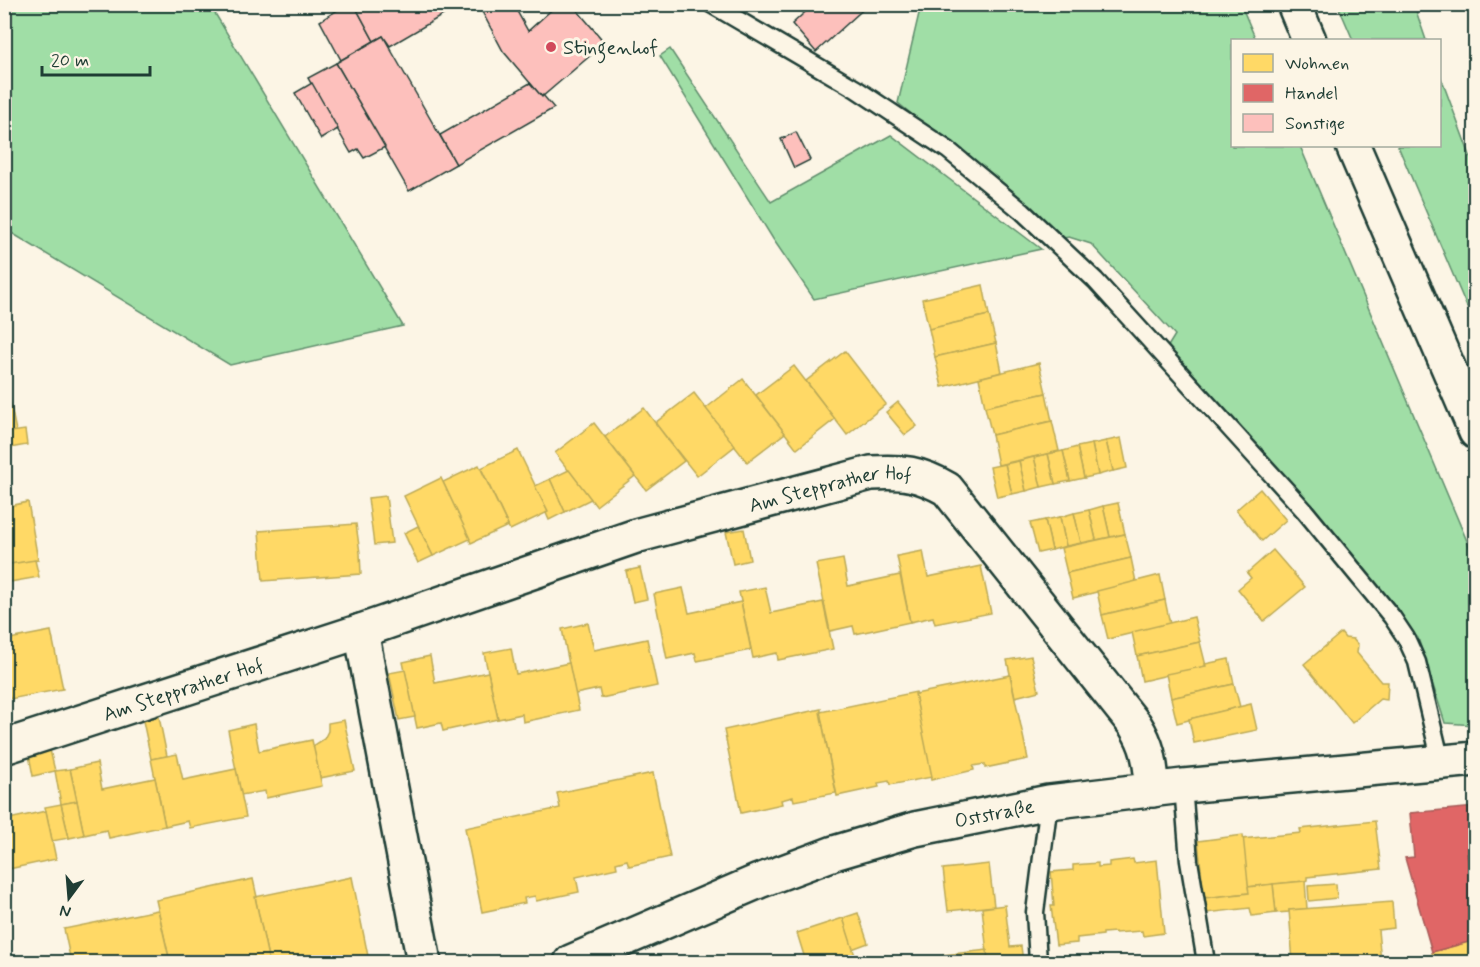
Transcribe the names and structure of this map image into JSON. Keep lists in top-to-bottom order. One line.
{"streets":{"street":["Am Stepprather Hof","Oststraße"]},"crossings":[["Am Stepprather Hof","Oststraße"]],"places":["Stingenhof"],"legend":["Wohnen","Handel","Sonstige"],"scale_bar":"20 m","north":"bottom"}
